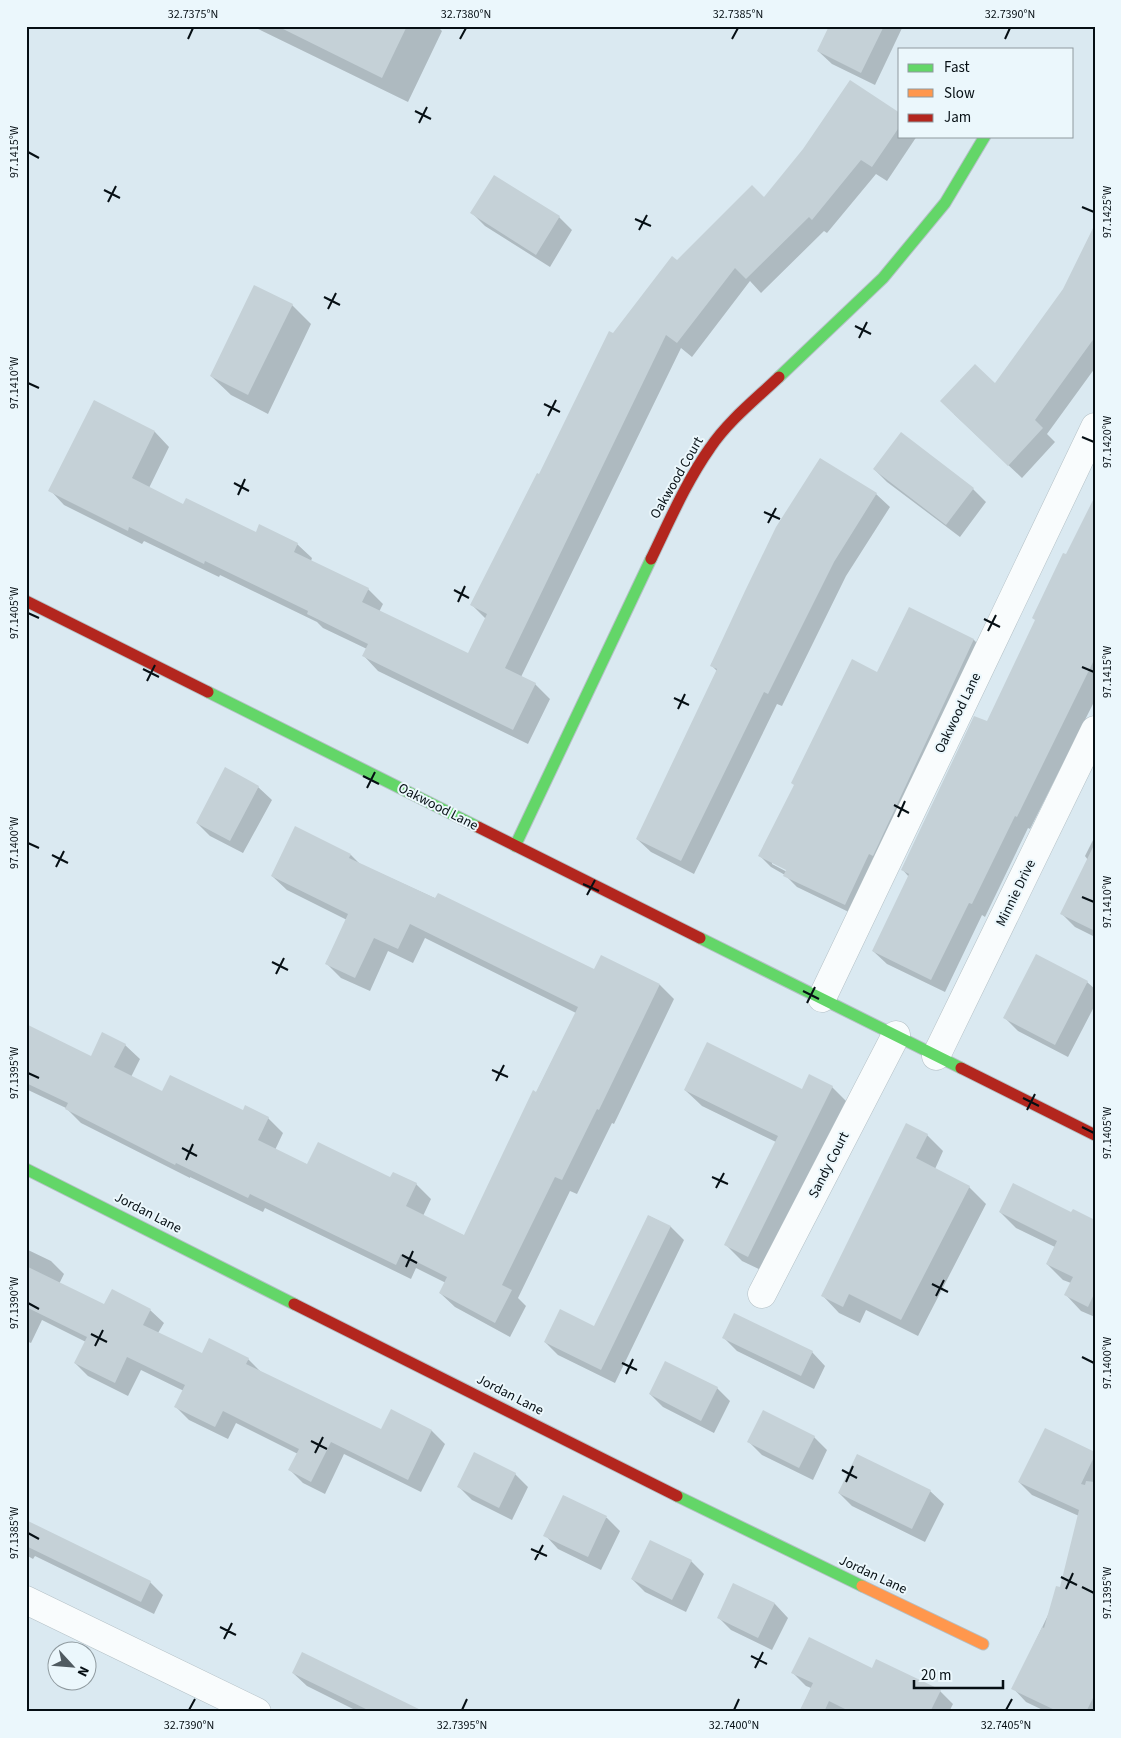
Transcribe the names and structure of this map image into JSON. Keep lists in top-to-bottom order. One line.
{"streets":{"street":["Oakwood Court","Oakwood Lane","Minnie Drive","Sandy Court","Jordan Lane"]},"crossings":[["Oakwood Court","Oakwood Lane"],["Oakwood Lane","Minnie Drive"],["Oakwood Lane","Sandy Court"]],"legend":["Fast","Slow","Jam"],"scale_bar":"20 m","north":"bottom right","coordinates":["32.7375°N","32.7380°N","32.7385°N","32.7390°N","97.1415°W","97.1425°W","97.1410°W","97.1420°W","97.1405°W","97.1400°W","97.1395°W","97.1390°W","97.1385°W","32.7395°N","32.7400°N","32.7405°N"]}
